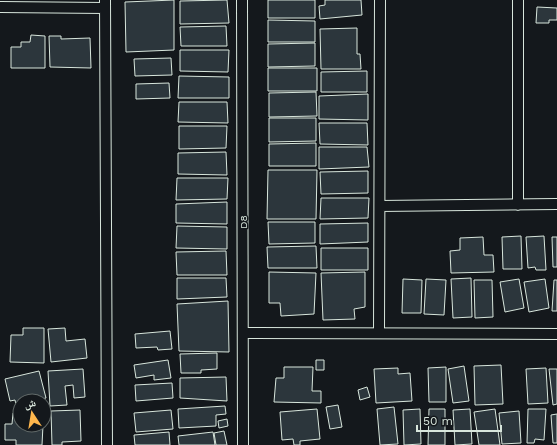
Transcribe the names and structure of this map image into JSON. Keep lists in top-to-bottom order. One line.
{"streets":{"street":["D8"]},"scale_bar":"50 m","north":"top"}
